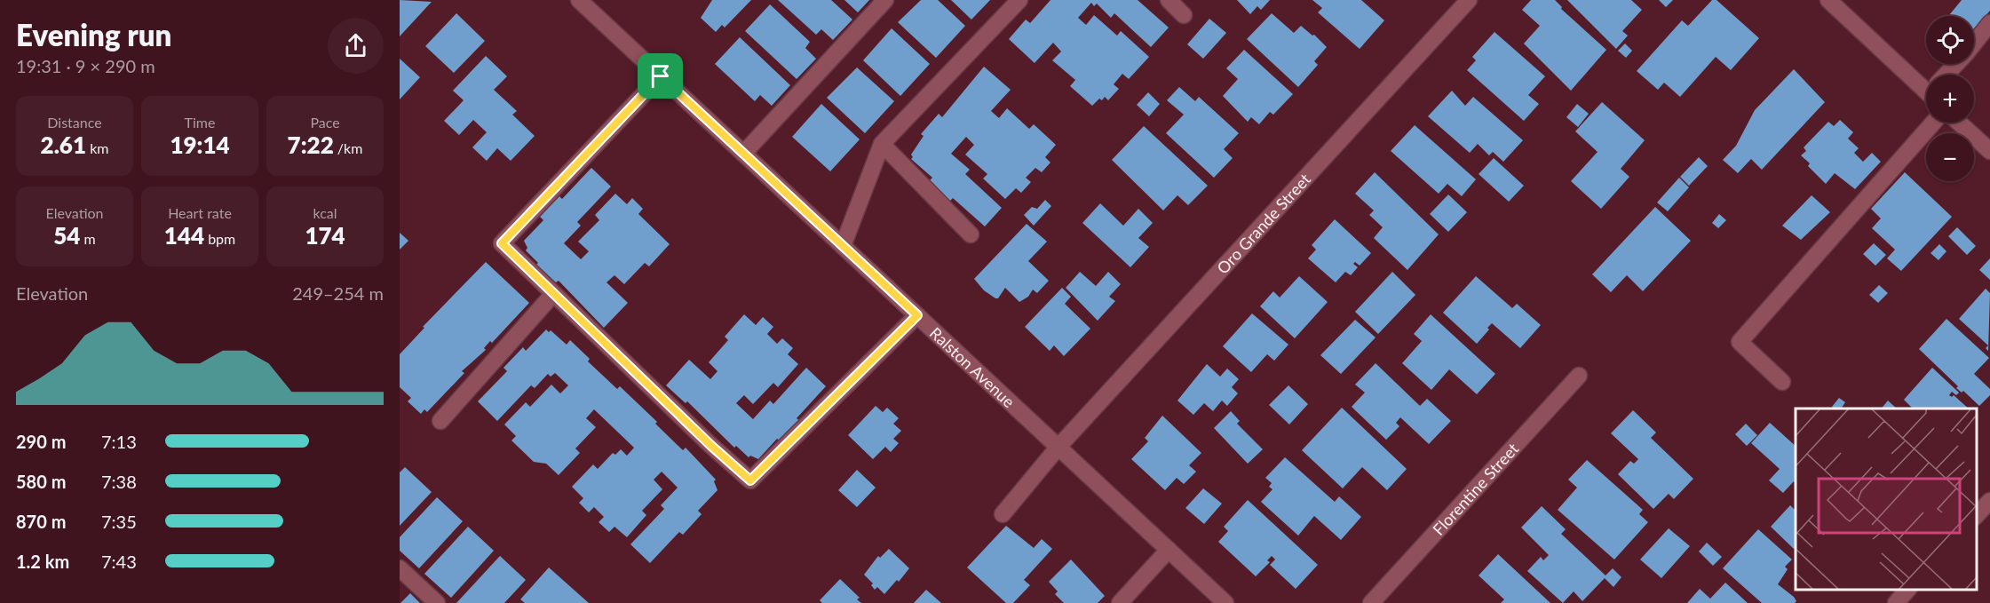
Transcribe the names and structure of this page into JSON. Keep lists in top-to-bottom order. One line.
{"streets":{"street":["Oro Grande Street","Ralston Avenue","Florentine Street"]},"crossings":[["Oro Grande Street","Ralston Avenue"]],"page":{"heading":["Evening run","19:31 · 9 × 290 m"],"map_buttons":["+","−"],"stats":[["Distance","2.61 km"],["Time","19:14"],["Pace","7:22 /km"],["Elevation","54 m"],["Heart rate","144 bpm"],["kcal","174"]],"chart":["Elevation","249–254 m"],"list":[{"name":"290 m","note":"7:13"},{"name":"580 m","note":"7:38"},{"name":"870 m","note":"7:35"},{"name":"1.2 km","note":"7:43"}]}}
